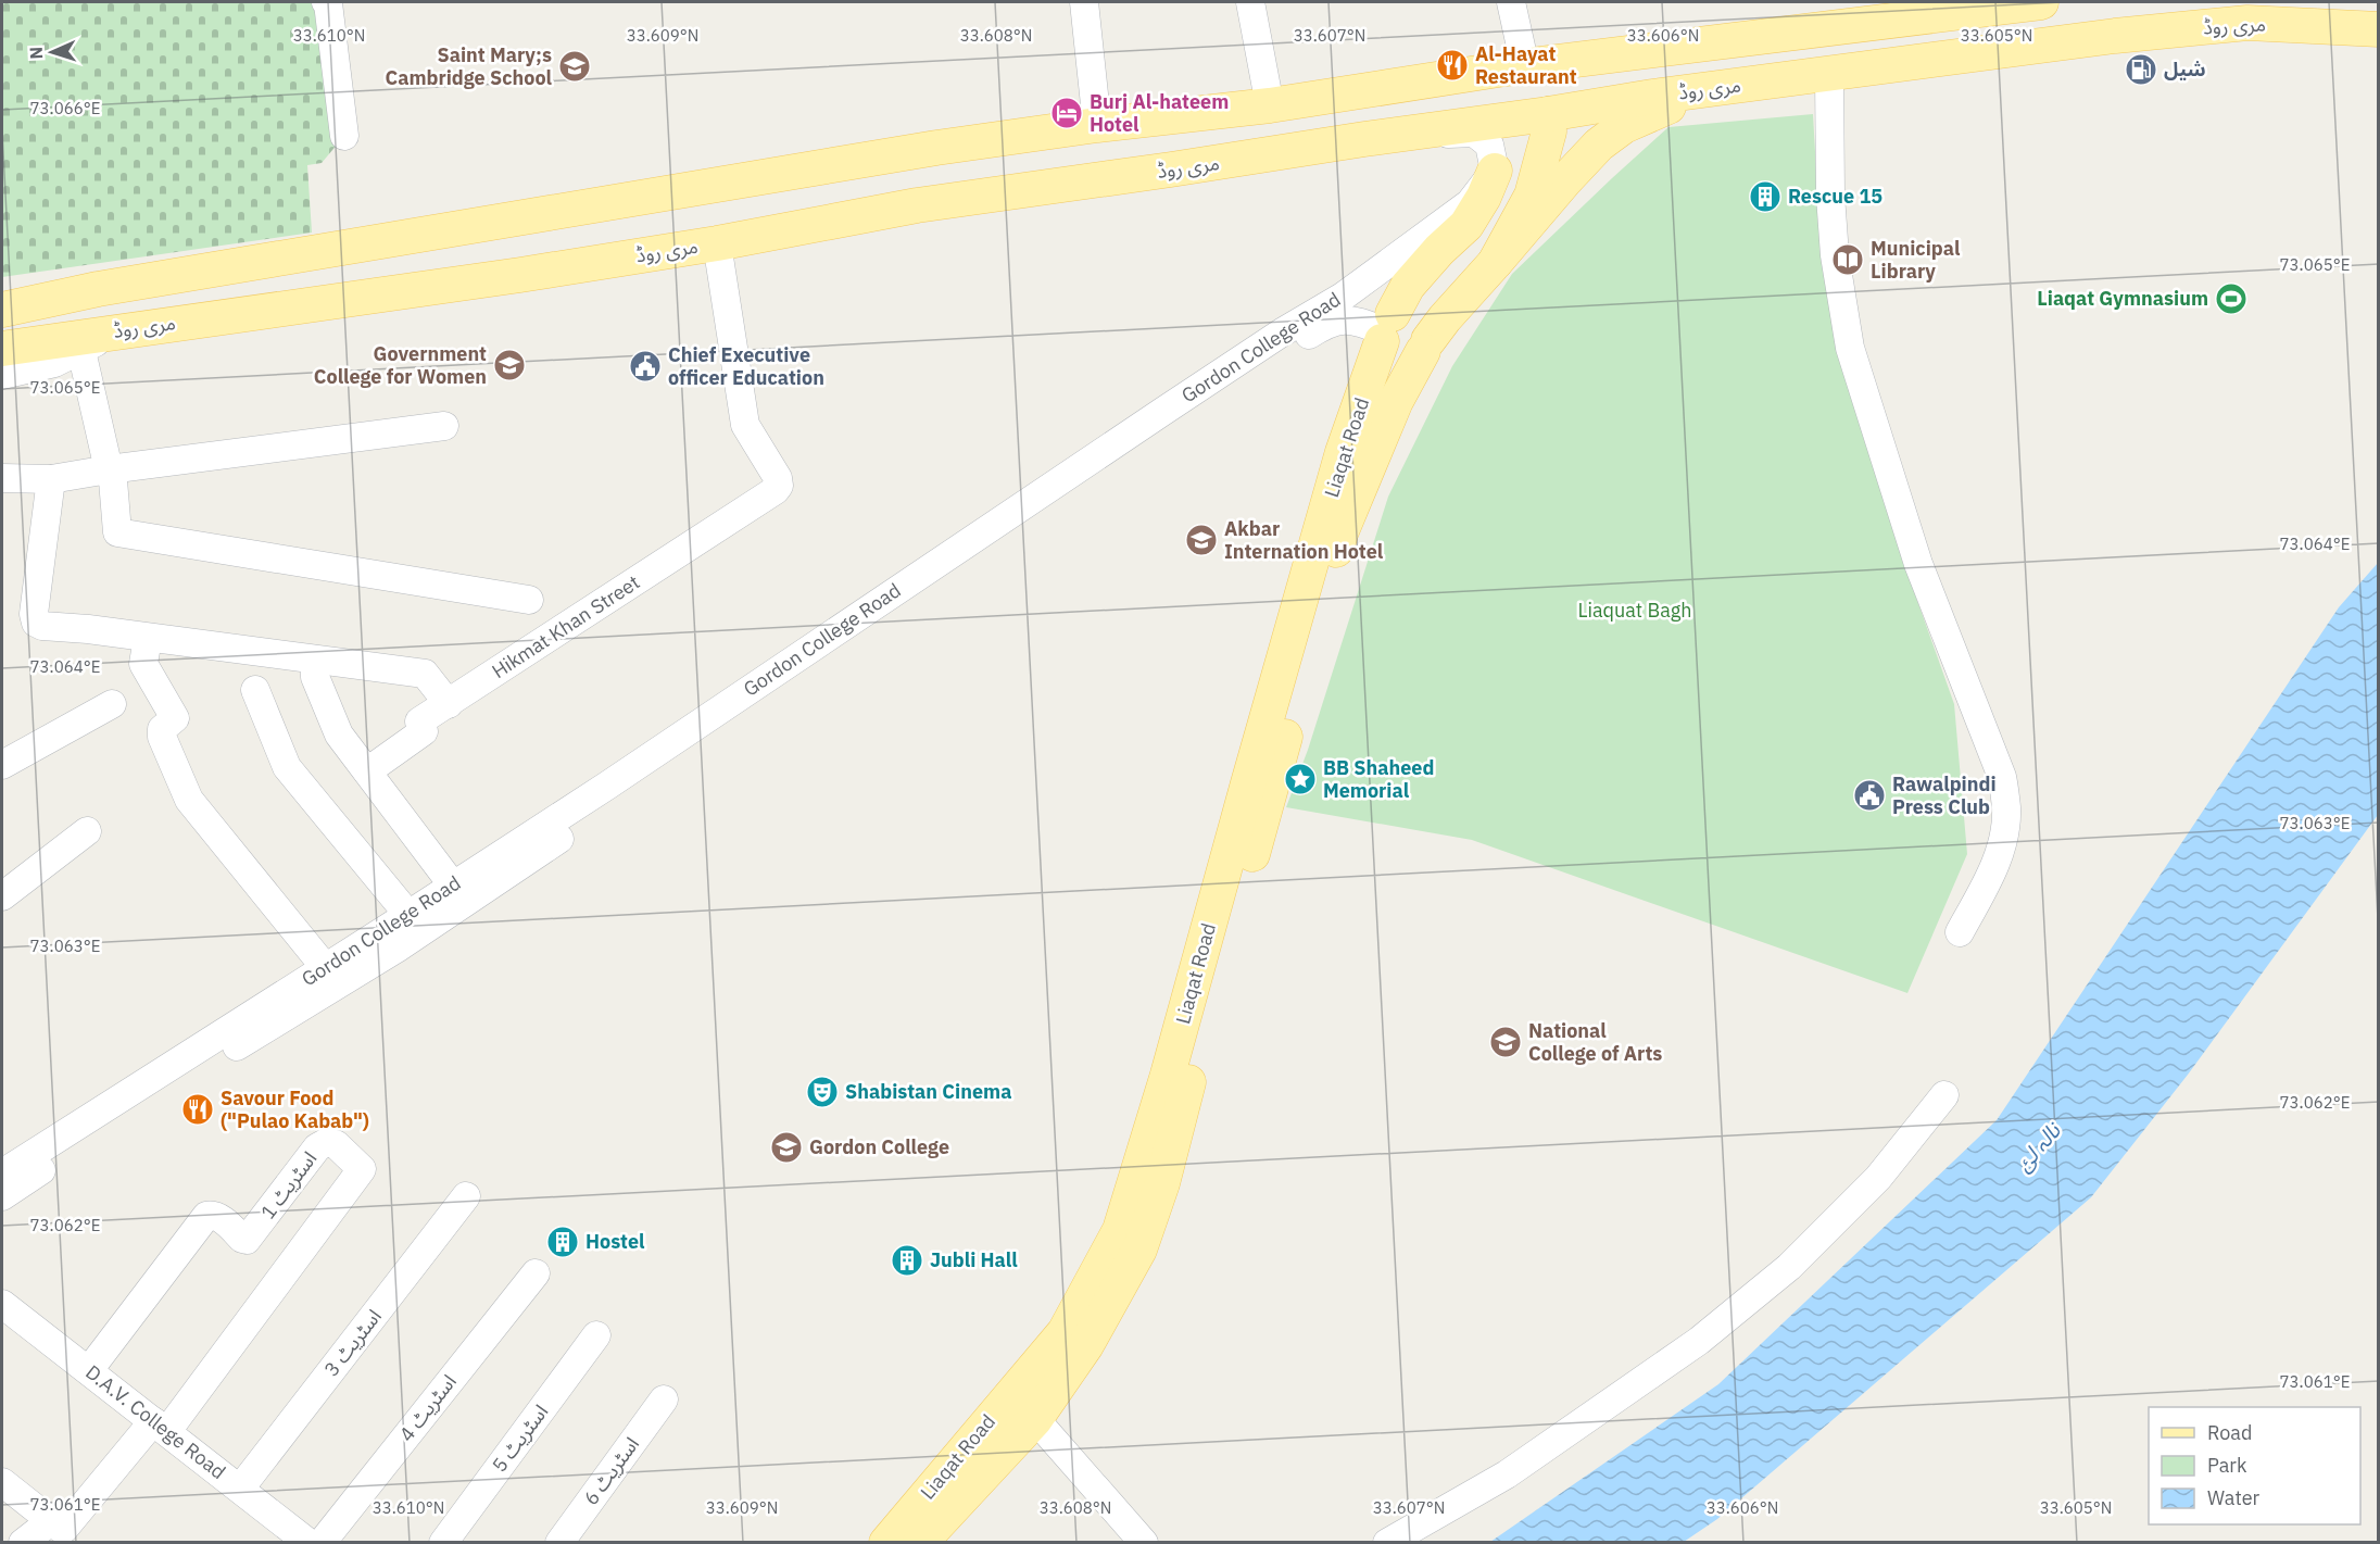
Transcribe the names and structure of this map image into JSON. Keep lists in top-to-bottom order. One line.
{"streets":{"main road":["مری روڈ","Liaqat Road"],"street":["Gordon College Road","Hikmat Khan Street","اسٹریٹ 1","اسٹریٹ 3","اسٹریٹ 4","D.A.V. College Road","اسٹریٹ 5","اسٹریٹ 6"]},"crossings":[["مری روڈ","Liaqat Road"],["مری روڈ","Hikmat Khan Street"],["Gordon College Road","Liaqat Road"],["اسٹریٹ 1","D.A.V. College Road"],["اسٹریٹ 3","D.A.V. College Road"]],"water":["نالہ لئ"],"parks":["Liaquat Bagh"],"places":{"restaurant":["Al-Hayat Restaurant","Savour Food (\"Pulao Kabab\")"],"school or university":["Saint Mary;s Cambridge School","Government College for Women","Akbar Internation Hotel","National College of Arts","Gordon College"],"fuel station":["شیل"],"hotel":["Burj Al-hateem Hotel"],"building":["Rescue 15","Hostel","Jubli Hall"],"library":["Municipal Library"],"sports":["Liaqat Gymnasium"],"public building":["Chief Executive officer Education","Rawalpindi Press Club"],"place":["BB Shaheed Memorial"],"theatre":["Shabistan Cinema"]},"legend":["Road","Park","Water"],"north":"left","coordinates":["33.610°N","33.609°N","33.608°N","33.607°N","33.606°N","33.605°N","73.066°E","73.065°E","73.064°E","73.063°E","73.062°E","73.061°E"]}
